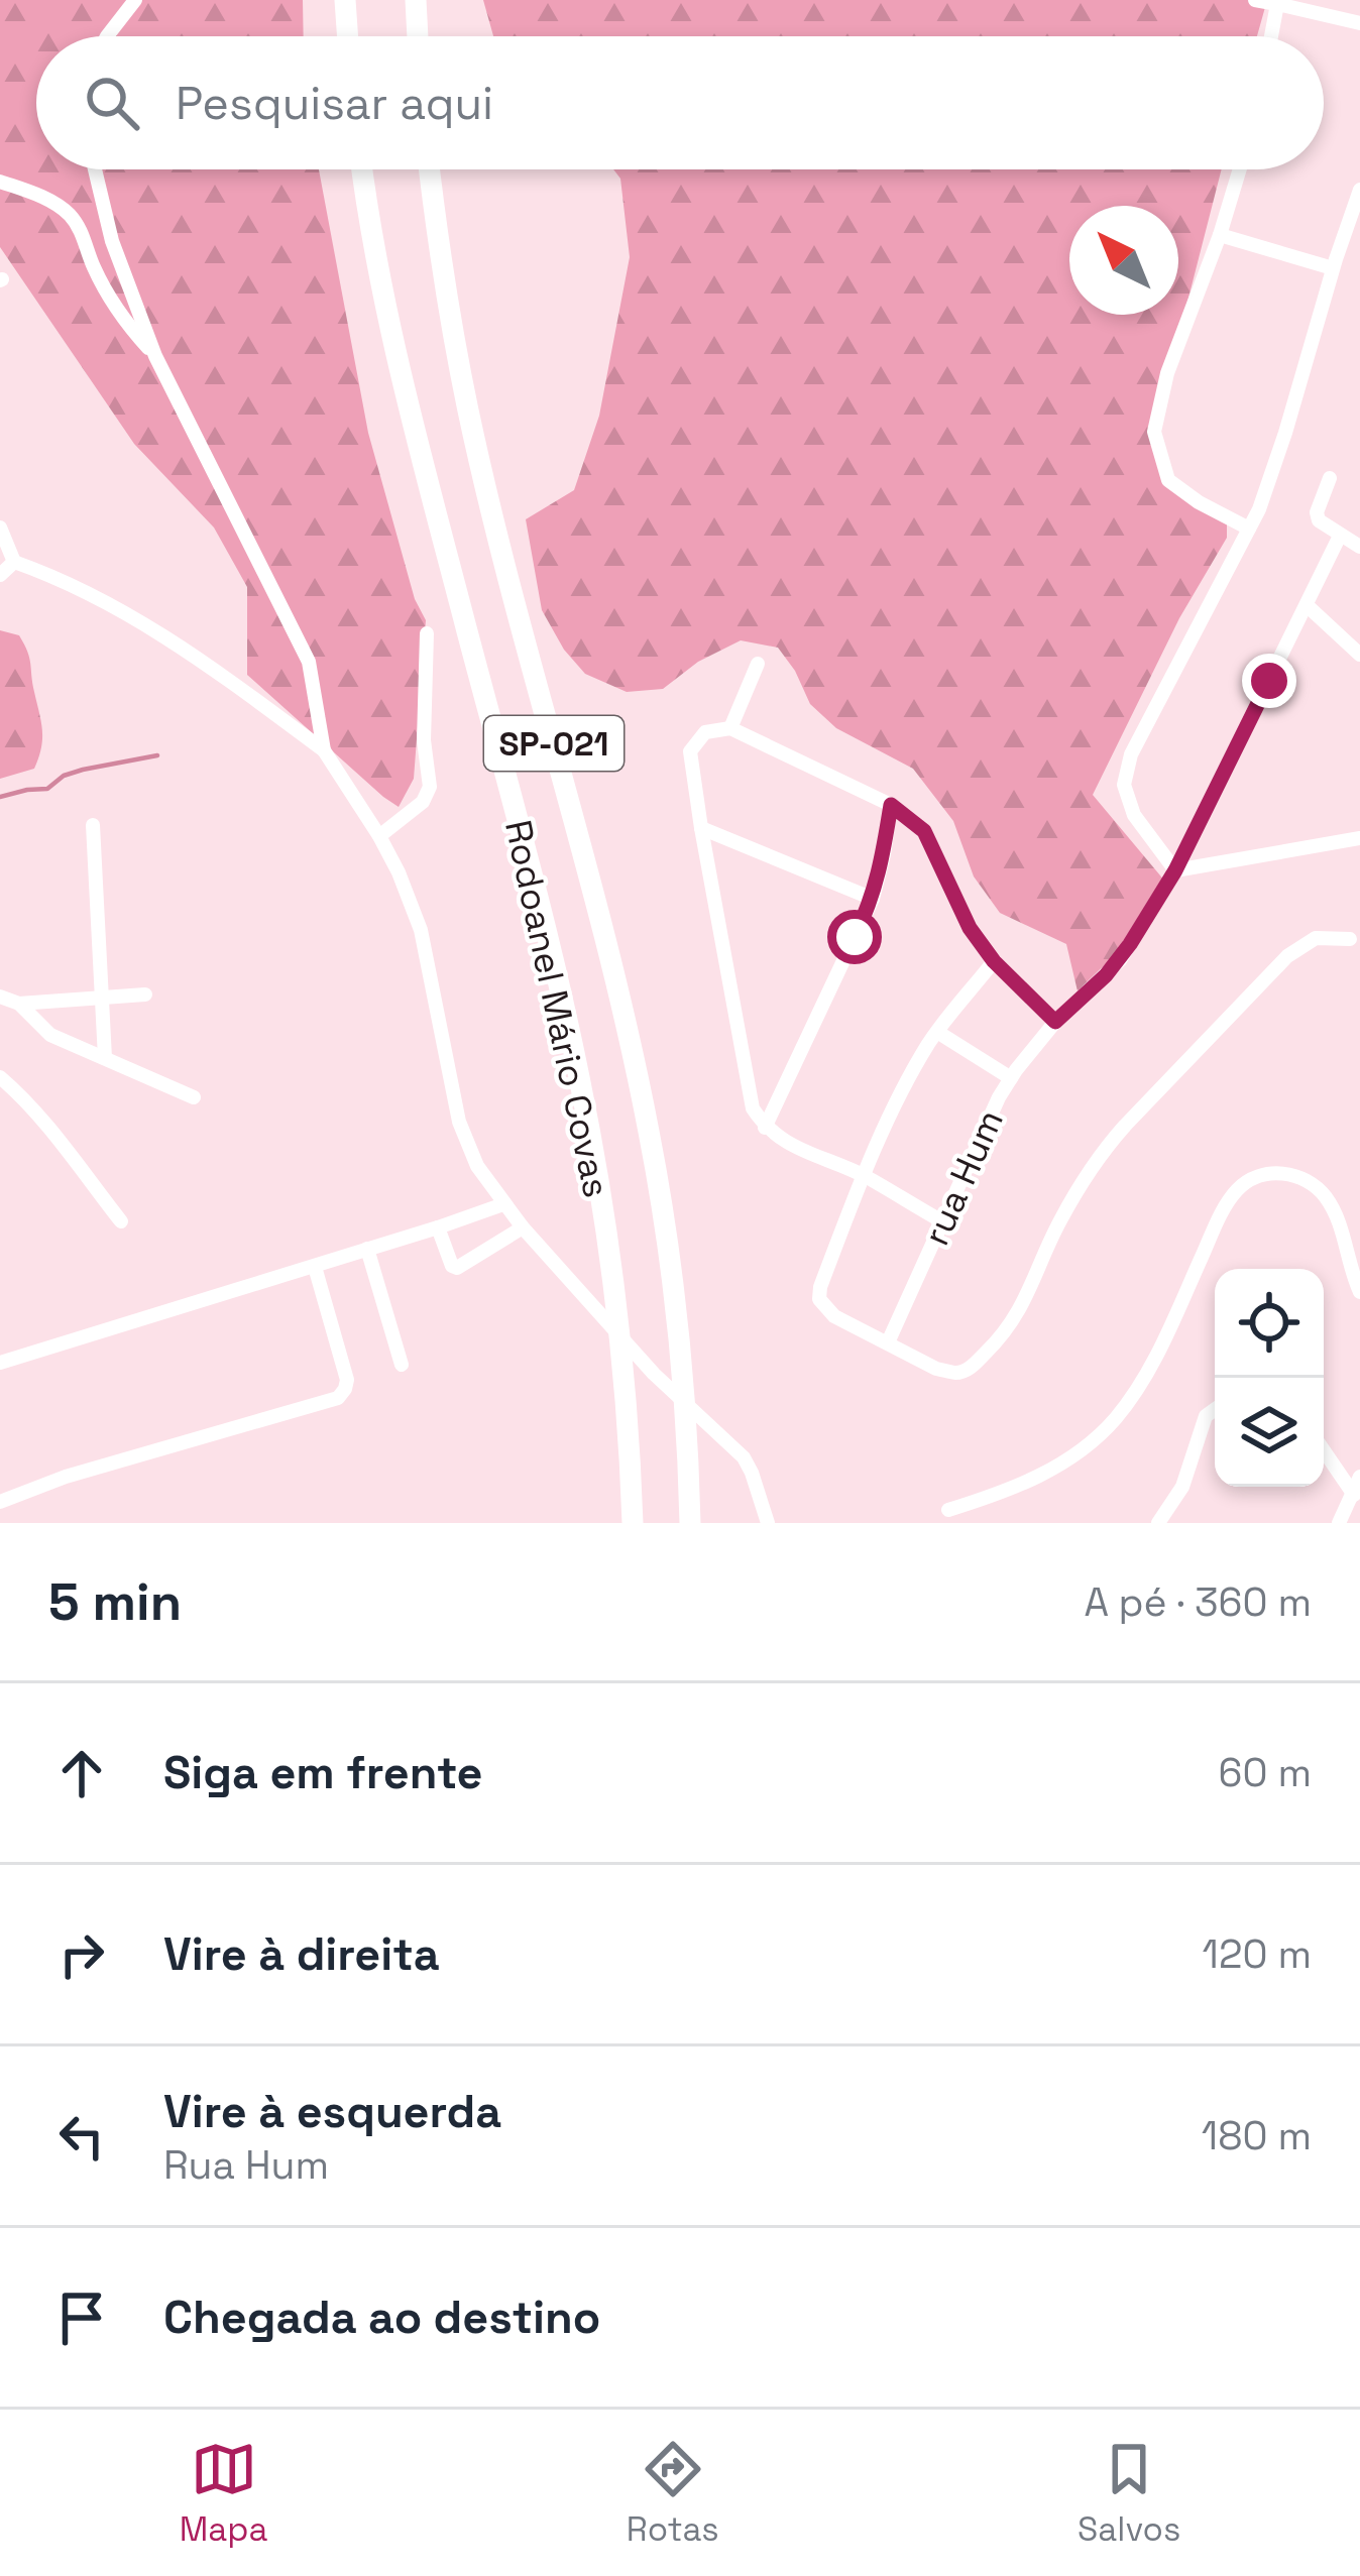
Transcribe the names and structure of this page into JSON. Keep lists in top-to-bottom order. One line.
{"streets":{"highway":["SP-021","Rodoanel Mário Covas"],"street":["rua Hum"]},"north":"top left","page":{"search":"Pesquisar aqui","heading":["5 min","A pé · 360 m"],"list":[["Siga em frente","60 m"],["Vire à direita","120 m"],["Vire à esquerda","Rua Hum","180 m"],"Chegada ao destino"],"nav":["Mapa","Rotas","Salvos"]}}
